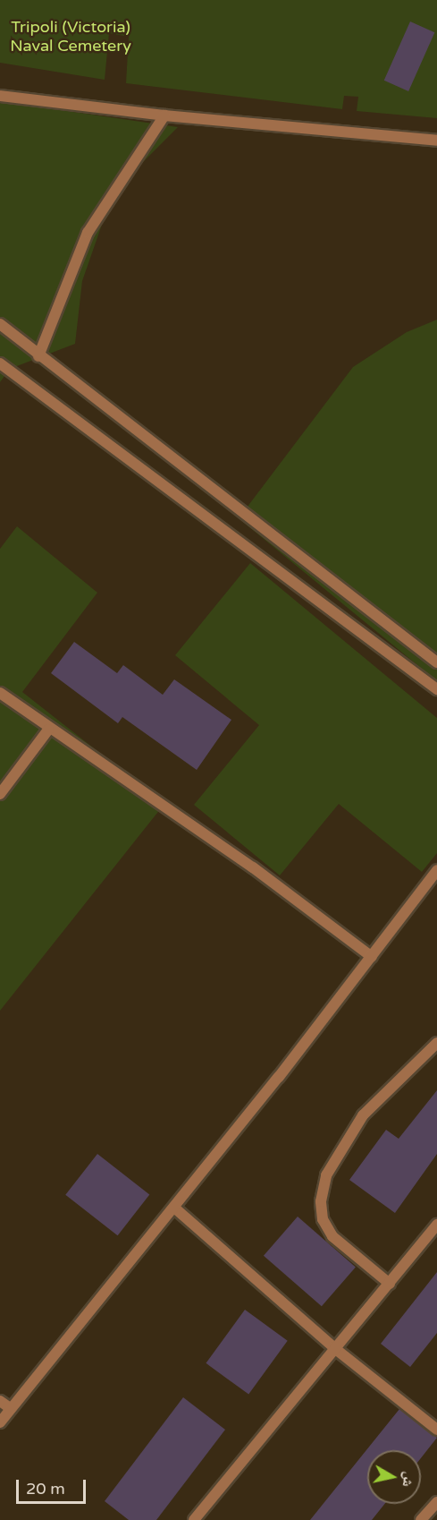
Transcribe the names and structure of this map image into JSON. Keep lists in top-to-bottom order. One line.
{"parks":["Tripoli (Victoria) Naval Cemetery"],"scale_bar":"20 m","north":"right"}
